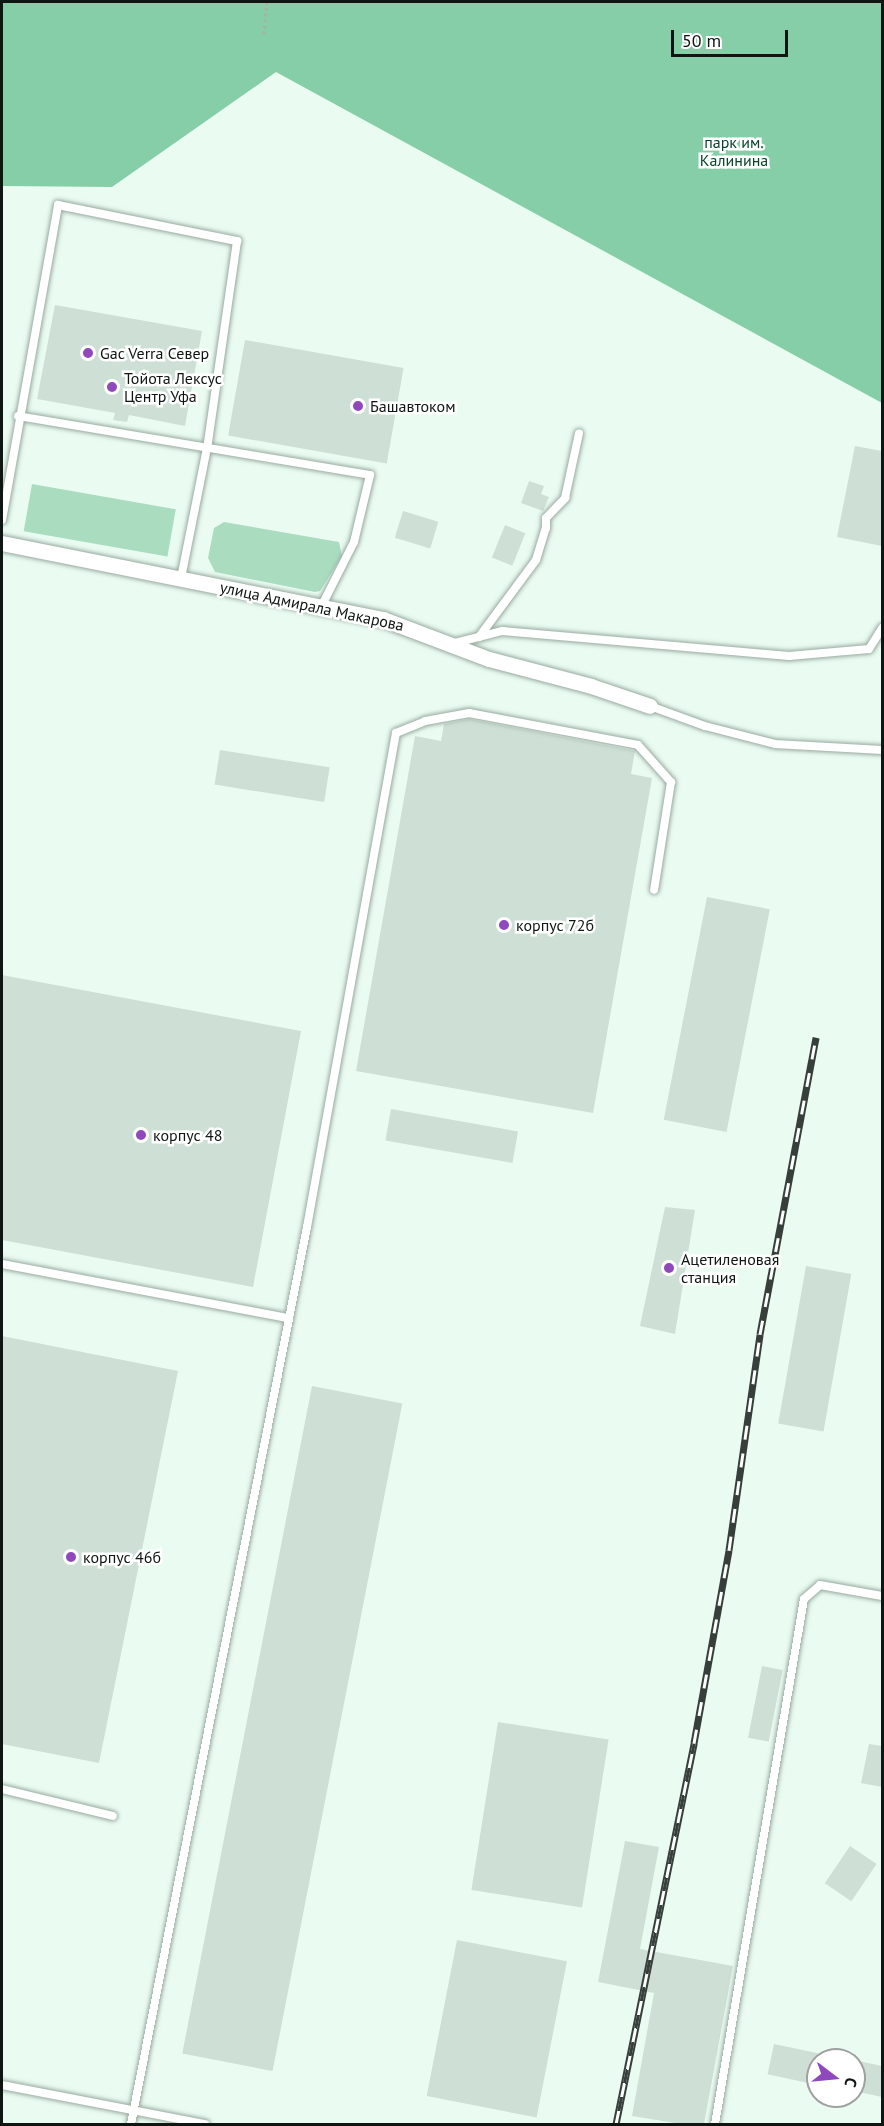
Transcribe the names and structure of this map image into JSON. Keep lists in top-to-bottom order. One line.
{"streets":{"street":["улица Адмирала Макарова"]},"parks":["парк им. Калинина"],"places":["Gac Verra Север","Тойота Лексус Центр Уфа","Башавтоком","корпус 72б","корпус 48","Ацетиленовая станция","корпус 46б"],"scale_bar":"50 m","north":"right"}
